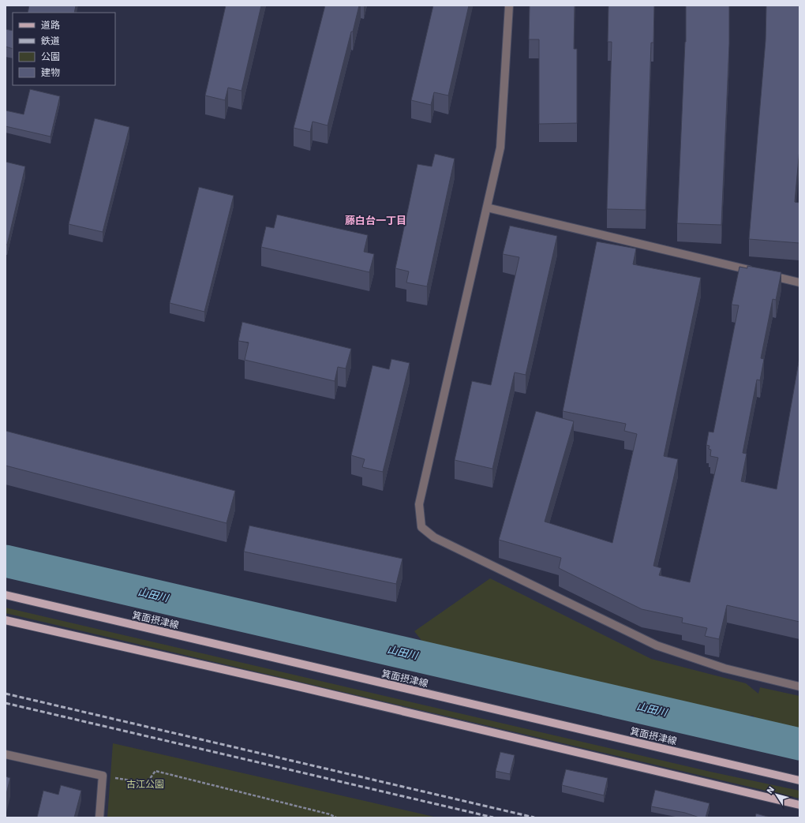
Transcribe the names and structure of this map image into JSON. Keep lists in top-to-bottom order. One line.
{"streets":{"main road":["箕面摂津線"]},"districts":["藤白台一丁目"],"water":["山田川"],"parks":["古江公園"],"legend":["道路","鉄道","公園","建物"],"north":"top left"}
